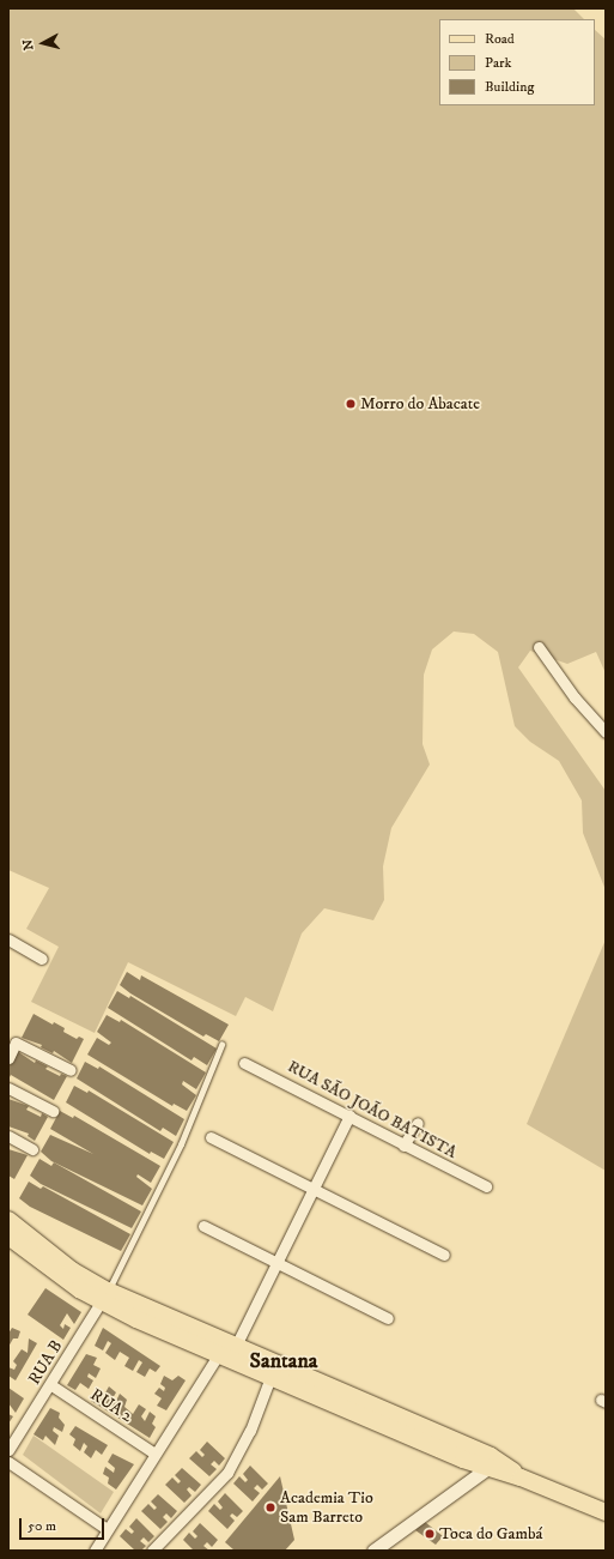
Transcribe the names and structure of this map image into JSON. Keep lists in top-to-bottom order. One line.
{"streets":{"street":["RUA SÃO JOÃO BATISTA","RUA B","RUA 2"]},"crossings":[["RUA B","RUA 2"]],"districts":["Santana"],"places":["Morro do Abacate","Academia Tio Sam Barreto","Toca do Gambá"],"legend":["Road","Park","Building"],"scale_bar":"50 m","north":"left"}
